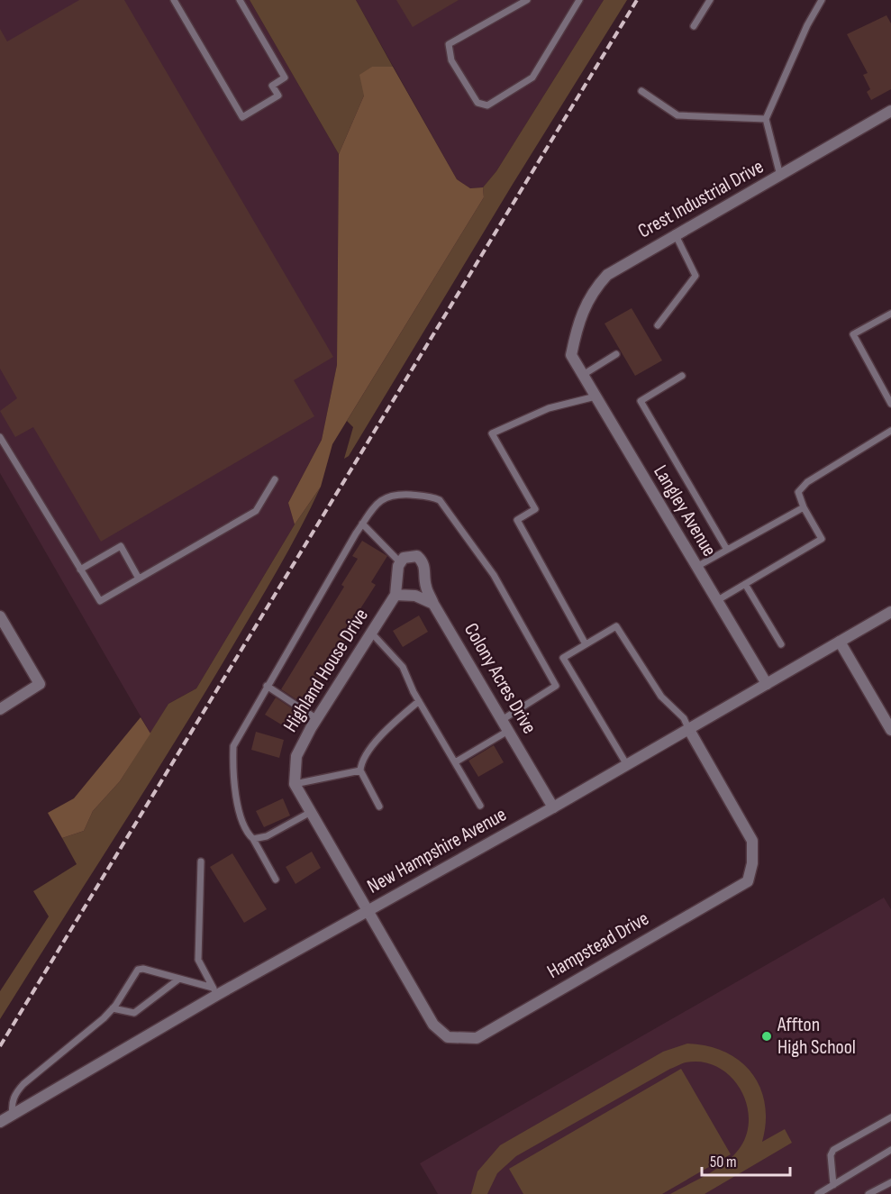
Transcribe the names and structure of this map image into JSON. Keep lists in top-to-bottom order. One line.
{"streets":{"street":["Crest Industrial Drive","Langley Avenue","Highland House Drive","Colony Acres Drive","New Hampshire Avenue","Hampstead Drive"]},"crossings":[["Crest Industrial Drive","Langley Avenue"],["Langley Avenue","New Hampshire Avenue"],["Colony Acres Drive","New Hampshire Avenue"],["New Hampshire Avenue","Hampstead Drive"]],"places":["Affton High School"],"scale_bar":"50 m"}
